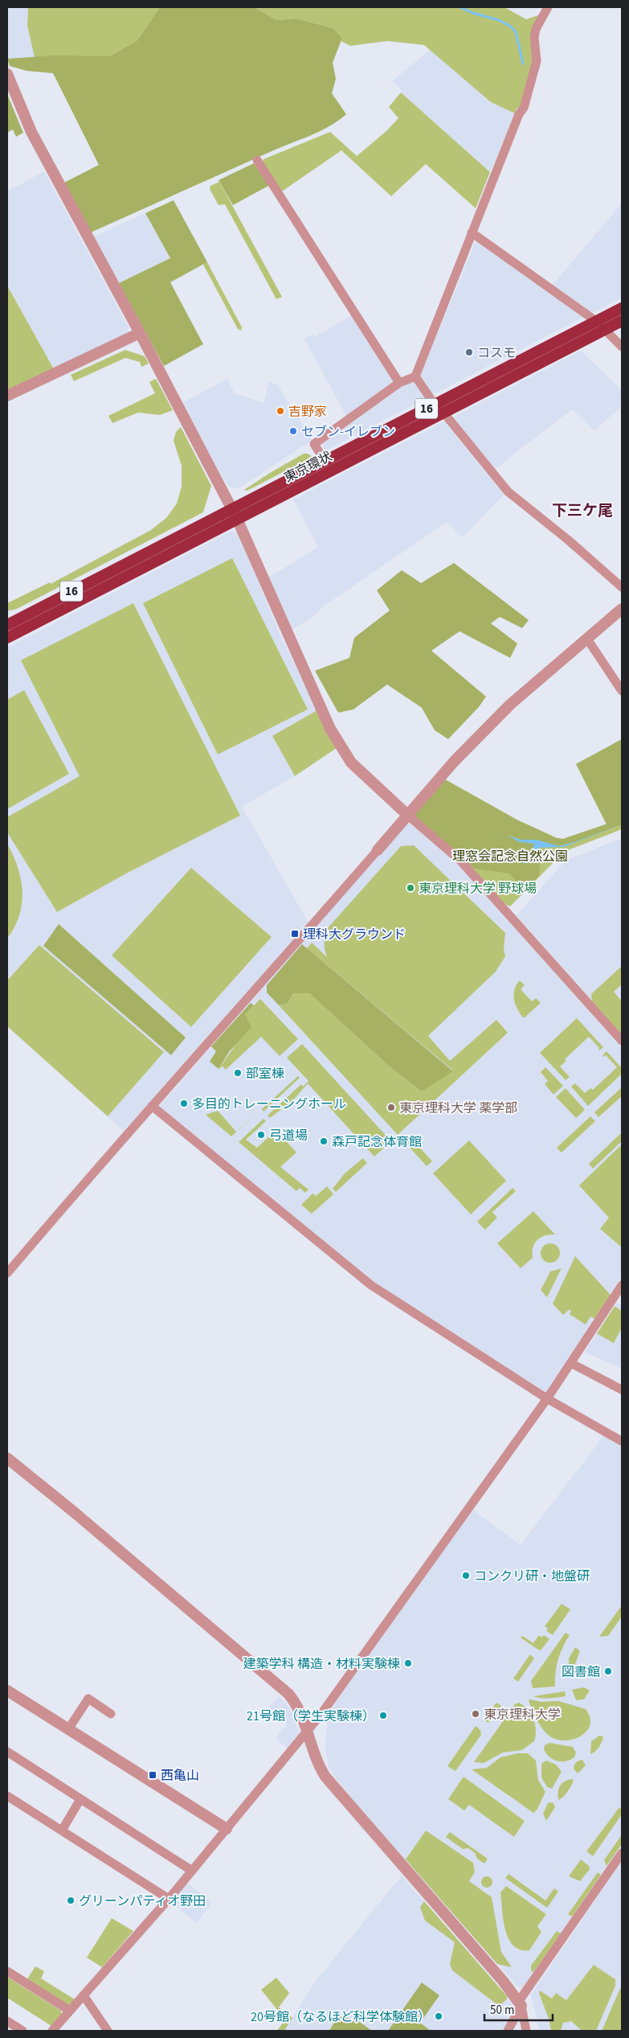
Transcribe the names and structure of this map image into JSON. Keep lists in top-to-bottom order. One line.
{"streets":{"highway":["16","東京環状"]},"districts":["下三ケ尾"],"parks":["理窓会記念自然公園"],"places":{"other":["コスモ","吉野家","セブン-イレブン","東京理科大学 野球場","部室棟","多目的トレーニングホール","東京理科大学 薬学部","弓道場","森戸記念体育館","コンクリ研・地盤研","建築学科 構造・材料実験棟","図書館","東京理科大学","21号館（学生実験棟）","グリーンパティオ野田","20号館（なるほど科学体験館）"],"transit":["理科大グラウンド","西亀山"]},"scale_bar":"50 m"}
